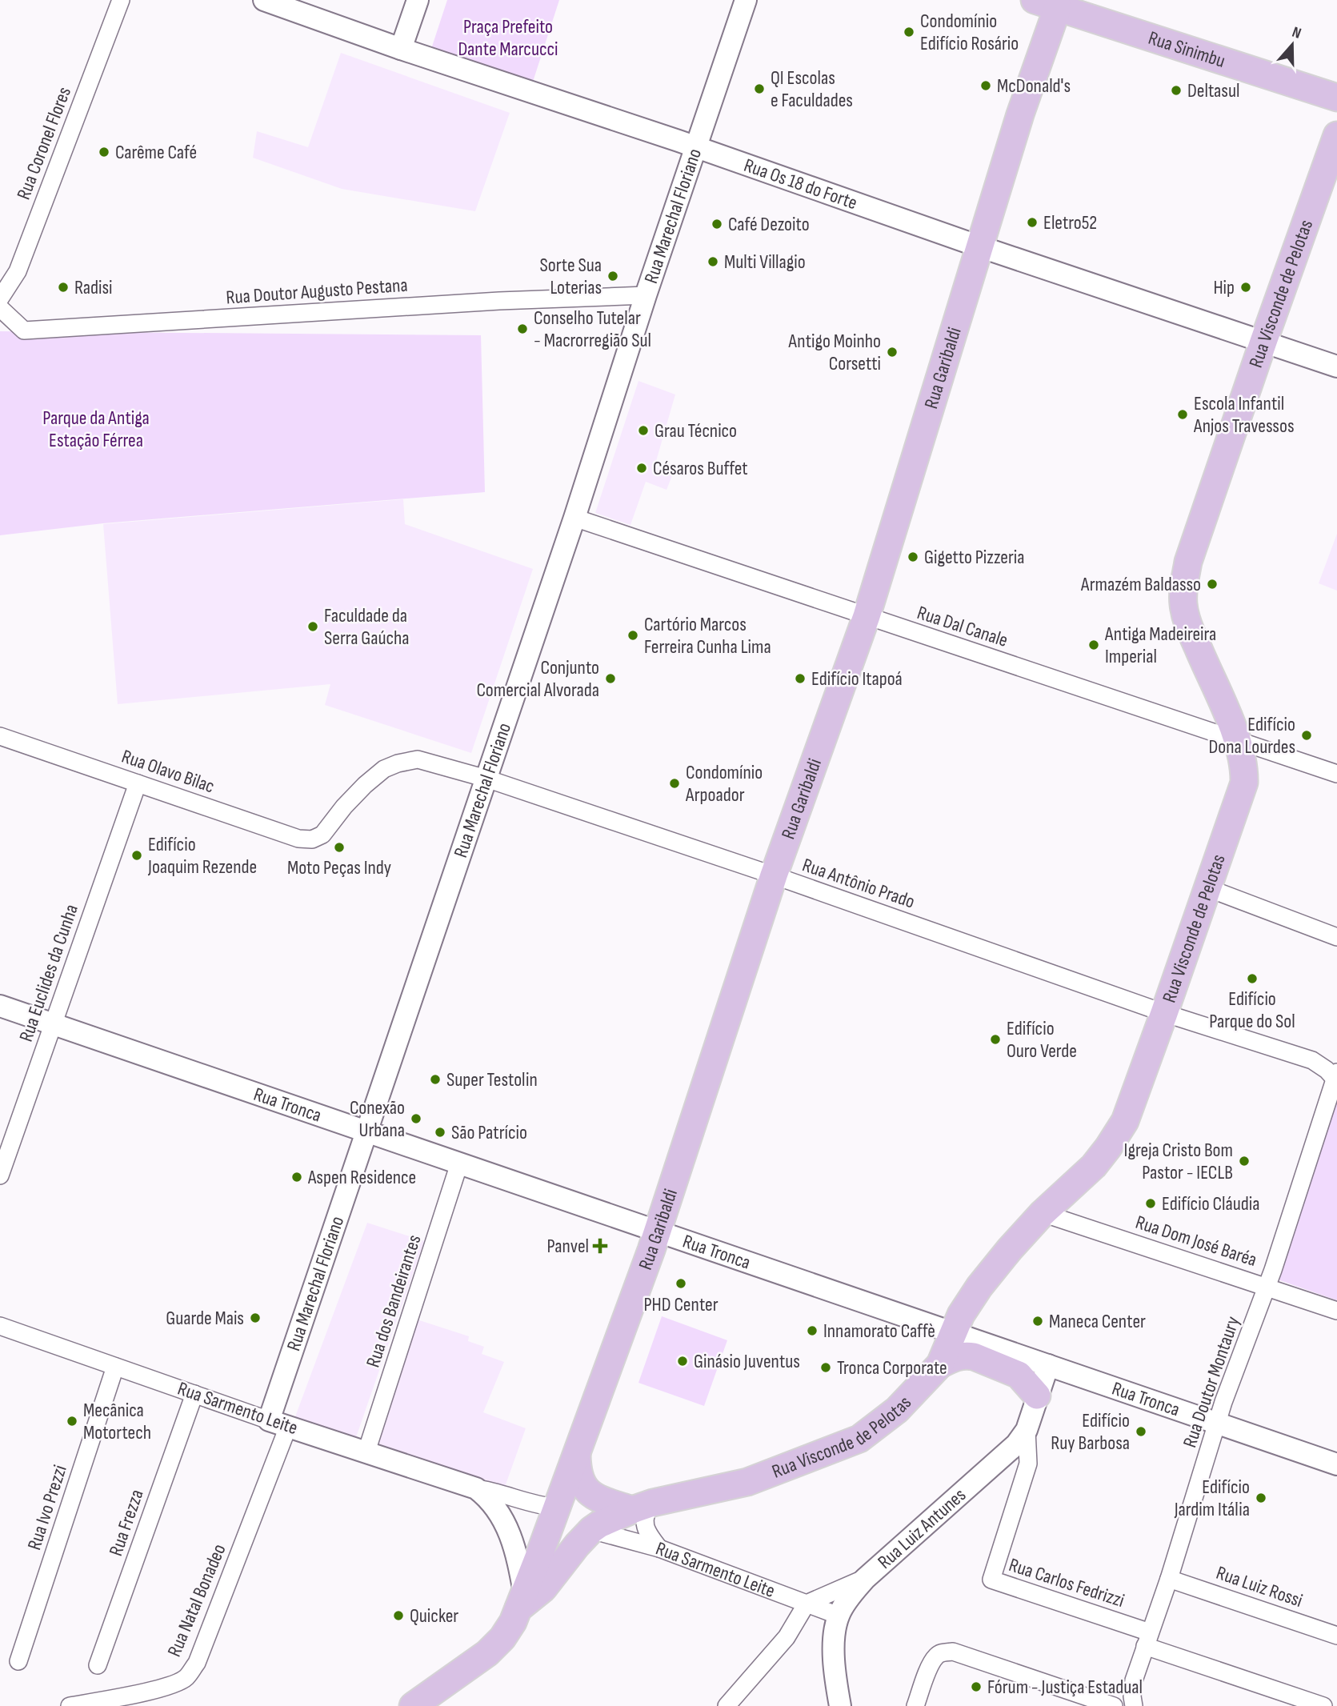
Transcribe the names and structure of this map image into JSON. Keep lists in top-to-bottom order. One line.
{"streets":{"main road":["Rua Sinimbu","Rua Visconde de Pelotas","Rua Garibaldi"],"street":["Rua Coronel Flores","Rua Os 18 do Forte","Rua Marechal Floriano","Rua Doutor Augusto Pestana","Rua Dal Canale","Rua Olavo Bilac","Rua Antônio Prado","Rua Euclides da Cunha","Rua Tronca","Rua Dom José Baréa","Rua dos Bandeirantes","Rua Doutor Montaury","Rua Sarmento Leite","Rua Ivo Prezzi","Rua Frezza","Rua Luiz Antunes","Rua Carlos Fedrizzi","Rua Luiz Rossi","Rua Natal Bonadeo"]},"crossings":[["Rua Sinimbu","Rua Garibaldi"],["Rua Os 18 do Forte","Rua Marechal Floriano"],["Rua Os 18 do Forte","Rua Visconde de Pelotas"],["Rua Os 18 do Forte","Rua Garibaldi"],["Rua Marechal Floriano","Rua Doutor Augusto Pestana"],["Rua Marechal Floriano","Rua Dal Canale"],["Rua Marechal Floriano","Rua Antônio Prado"],["Rua Marechal Floriano","Rua Tronca"],["Rua Marechal Floriano","Rua Sarmento Leite"],["Rua Marechal Floriano","Rua Natal Bonadeo"],["Rua Visconde de Pelotas","Rua Garibaldi"],["Rua Visconde de Pelotas","Rua Dal Canale"],["Rua Visconde de Pelotas","Rua Antônio Prado"],["Rua Visconde de Pelotas","Rua Tronca"],["Rua Visconde de Pelotas","Rua Dom José Baréa"],["Rua Visconde de Pelotas","Rua Sarmento Leite"],["Rua Garibaldi","Rua Dal Canale"],["Rua Garibaldi","Rua Antônio Prado"],["Rua Garibaldi","Rua Tronca"],["Rua Garibaldi","Rua Sarmento Leite"],["Rua Olavo Bilac","Rua Antônio Prado"],["Rua Olavo Bilac","Rua Euclides da Cunha"],["Rua Antônio Prado","Rua Doutor Montaury"],["Rua Euclides da Cunha","Rua Tronca"],["Rua Tronca","Rua dos Bandeirantes"],["Rua Tronca","Rua Doutor Montaury"],["Rua Tronca","Rua Luiz Antunes"],["Rua Dom José Baréa","Rua Doutor Montaury"],["Rua dos Bandeirantes","Rua Sarmento Leite"],["Rua Doutor Montaury","Rua Carlos Fedrizzi"],["Rua Doutor Montaury","Rua Luiz Rossi"],["Rua Sarmento Leite","Rua Ivo Prezzi"],["Rua Sarmento Leite","Rua Frezza"],["Rua Sarmento Leite","Rua Luiz Antunes"],["Rua Sarmento Leite","Rua Natal Bonadeo"],["Rua Luiz Antunes","Rua Carlos Fedrizzi"]],"parks":["Praça Prefeito Dante Marcucci","Parque da Antiga Estação Férrea"],"places":{"other":["Condomínio Edifício Rosário","McDonald's","QI Escolas e Faculdades","Deltasul","Carême Café","Eletro52","Café Dezoito","Multi Villagio","Sorte Sua Loterias","Radisi","Hip","Conselho Tutelar - Macrorregião Sul","Antigo Moinho Corsetti","Escola Infantil Anjos Travessos","Grau Técnico","Césaros Buffet","Gigetto Pizzeria","Armazém Baldasso","Faculdade da Serra Gaúcha","Cartório Marcos Ferreira Cunha Lima","Antiga Madeireira Imperial","Conjunto Comercial Alvorada","Edifício Itapoá","Edifício Dona Lourdes","Condomínio Arpoador","Moto Peças Indy","Edifício Joaquim Rezende","Edifício Parque do Sol","Edifício Ouro Verde","Super Testolin","Conexão Urbana","São Patrício","Igreja Cristo Bom Pastor - IECLB","Aspen Residence","Edifício Cláudia","PHD Center","Guarde Mais","Maneca Center","Innamorato Caffè","Ginásio Juventus","Tronca Corporate","Mecânica Motortech","Edifício Ruy Barbosa","Edifício Jardim Itália","Quicker","Fórum - Justiça Estadual"],"health":["Panvel"]},"north":"top"}
